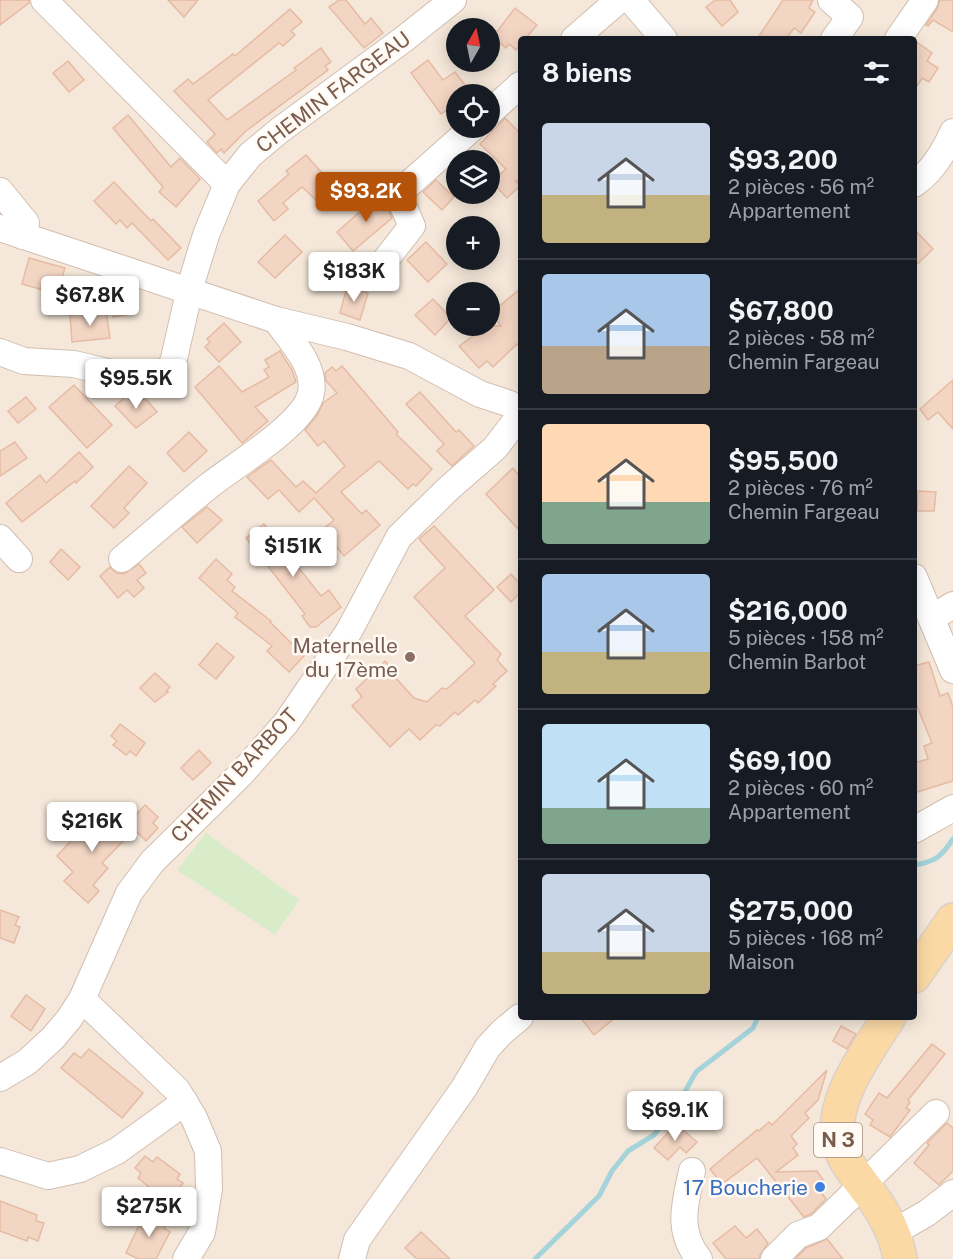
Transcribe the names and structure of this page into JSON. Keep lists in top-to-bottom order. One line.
{"streets":{"main road":["N 3"],"street":["CHEMIN FARGEAU","CHEMIN BARBOT"]},"places":["Maternelle du 17ème","17 Boucherie"],"north":"top","page":{"map_buttons":["+","−"],"heading":"8 biens","list":[{"name":"$93,200","note":"2 pièces · 56 m² · Appartement"},{"name":"$67,800","note":"2 pièces · 58 m² · Chemin Fargeau"},{"name":"$95,500","note":"2 pièces · 76 m² · Chemin Fargeau"},{"name":"$216,000","note":"5 pièces · 158 m² · Chemin Barbot"},{"name":"$69,100","note":"2 pièces · 60 m² · Appartement"},{"name":"$275,000","note":"5 pièces · 168 m² · Maison"}],"price":["$93.2K","$183K","$67.8K","$95.5K","$151K","$216K","$69.1K","$275K"]}}
